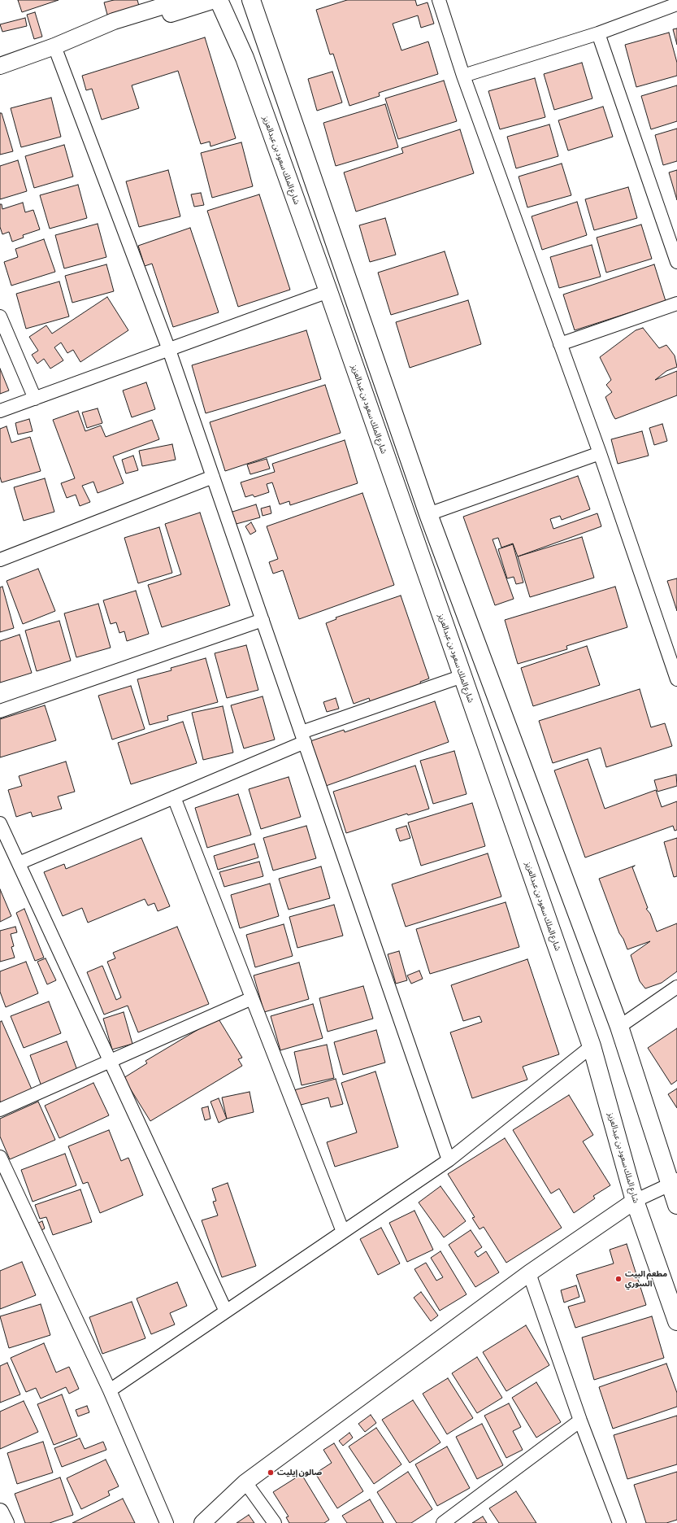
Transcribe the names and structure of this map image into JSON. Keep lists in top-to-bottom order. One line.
{"streets":{"main road":["شارع الملك سعود بن عبدالعزيز"]},"places":["مطعم البيت السوري","صالون إيليت"]}
